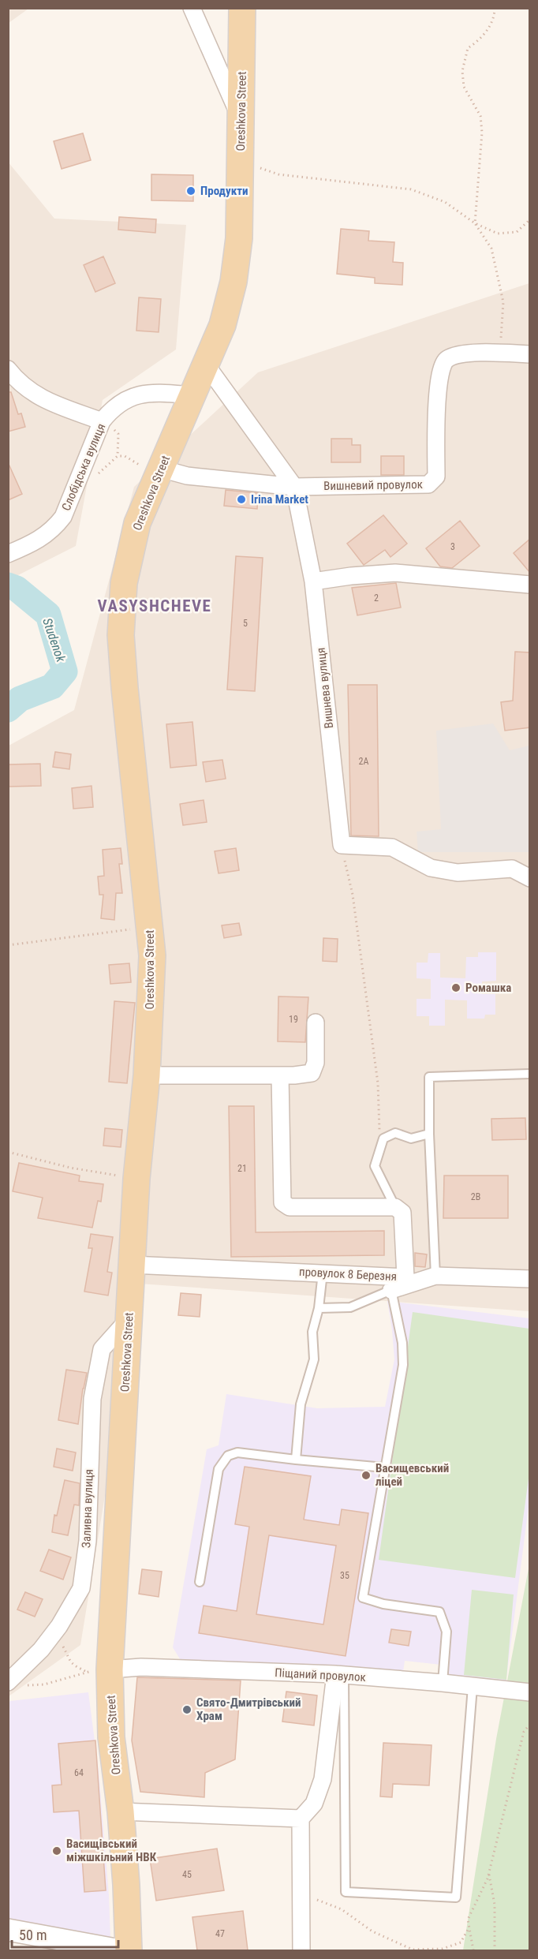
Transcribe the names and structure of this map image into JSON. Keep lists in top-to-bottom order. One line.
{"streets":{"main road":["Oreshkova Street"],"street":["Слобідська вулиця","Вишневий провулок","Вишнева вулиця","провулок 8 Березня","Заливна вулиця","Піщаний провулок"]},"crossings":[["Oreshkova Street","Слобідська вулиця"],["Oreshkova Street","Вишневий провулок"],["Oreshkova Street","Вишнева вулиця"],["Oreshkova Street","провулок 8 Березня"],["Oreshkova Street","Заливна вулиця"],["Oreshkova Street","Піщаний провулок"],["Вишневий провулок","Вишнева вулиця"]],"districts":["VASYSHCHEVE"],"water":["Studenok"],"places":["Продукти","Irina Market","Ромашка","Васищевський ліцей","Свято-Дмитрівський Храм","Васищівський міжшкільний НВК"],"house_numbers":["3","2","5","2А","19","21","2В","35","64","45","47"],"scale_bar":"50 m"}
